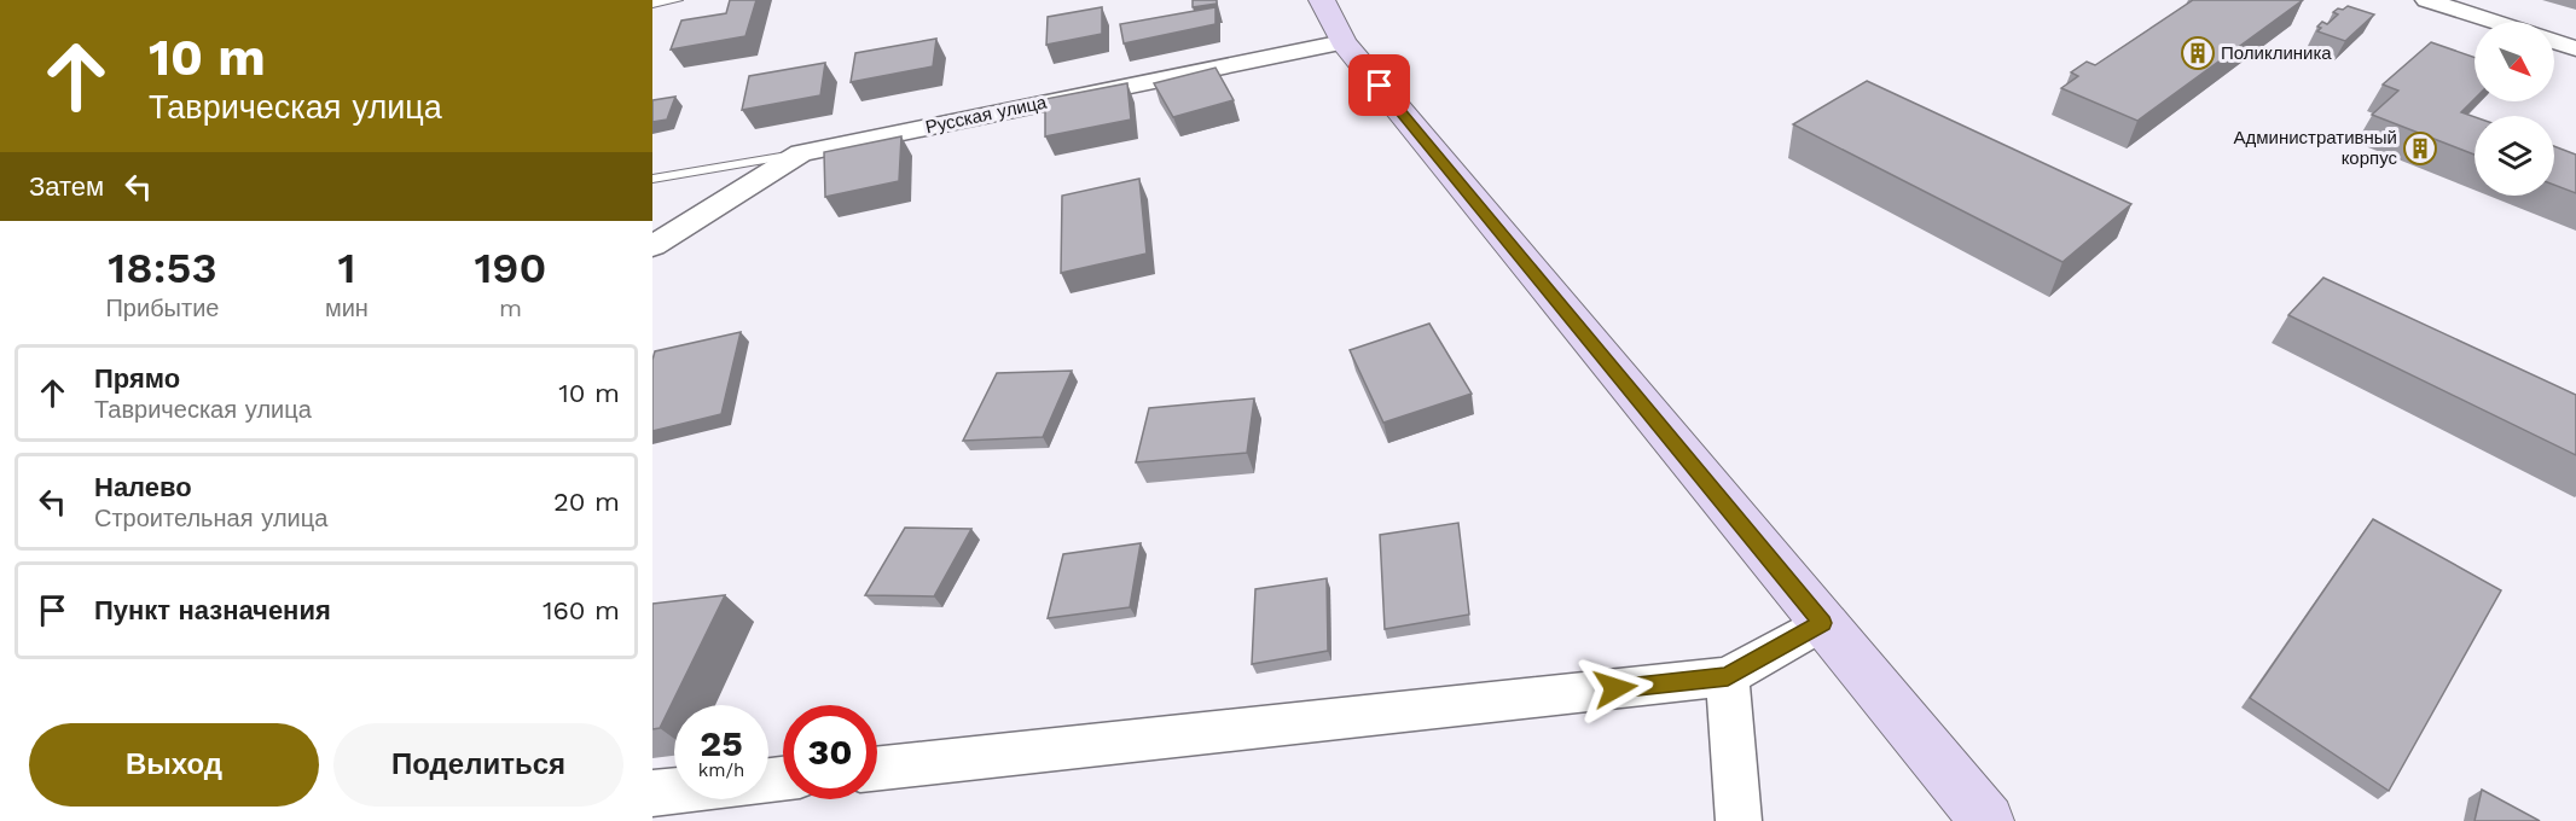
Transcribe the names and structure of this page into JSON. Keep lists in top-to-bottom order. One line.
{"streets":{"street":["Русская улица"]},"places":{"building":["Поликлиника","Административный корпус"]},"north":"bottom right","page":{"turn":["10 m","Таврическая улица"],"then":"Затем","eta":["18:53","Прибытие","1","мин","190","m"],"list":[{"name":"Прямо","note":"Таврическая улица","value":"10 m"},{"name":"Налево","note":"Строительная улица","value":"20 m"},{"name":"Пункт назначения","value":"160 m"}],"speed":"25 km/h","limit":"30","buttons":["Выход","Поделиться"]}}
